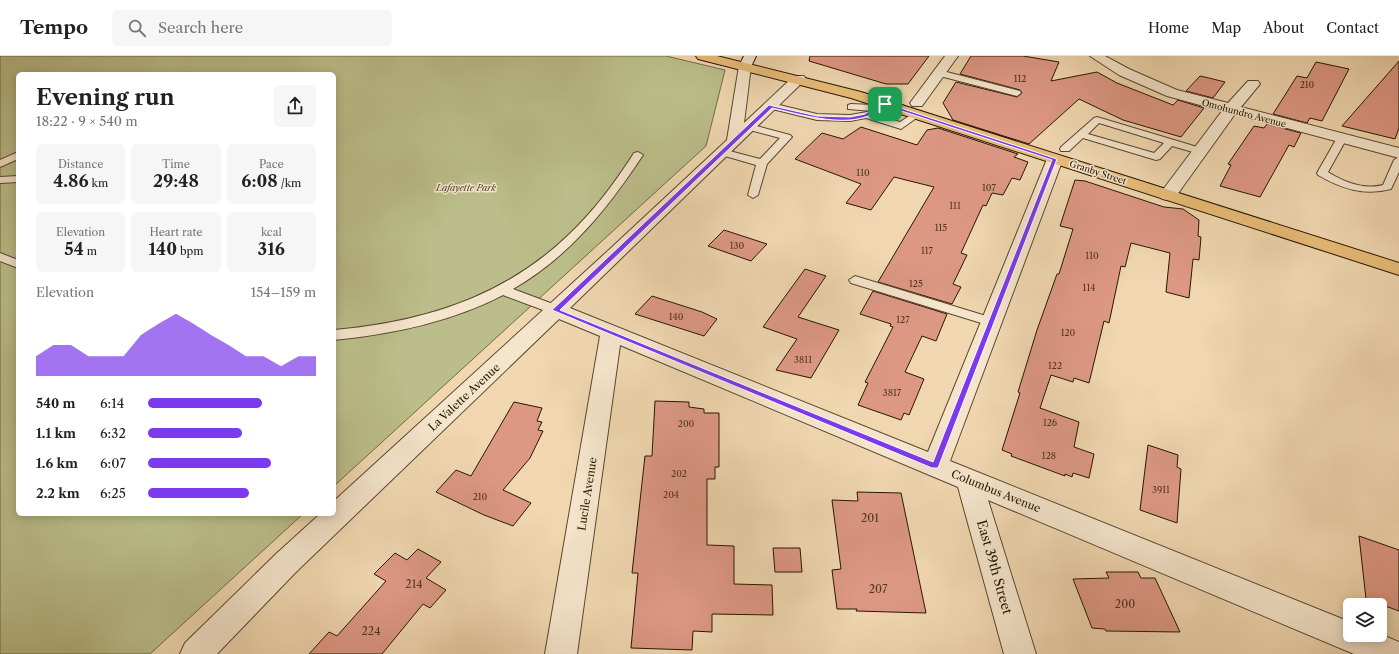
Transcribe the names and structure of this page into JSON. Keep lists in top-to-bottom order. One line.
{"streets":{"main road":["Granby Street"],"street":["Omohundro Avenue","La Valette Avenue","Columbus Avenue","Lucile Avenue","East 39th Street"]},"crossings":[["Granby Street","La Valette Avenue"],["La Valette Avenue","Columbus Avenue"],["Columbus Avenue","Lucile Avenue"],["Columbus Avenue","East 39th Street"]],"parks":["Lafayette Park"],"house_numbers":["112","210","110","107","111","115","130","117","110","125","114","140","127","120","3811","122","3817","126","200","128","202","3911","204","210","201","214","207","200","224"],"page":{"header":"Tempo","search":"Search here","nav":["Home","Map","About","Contact"],"heading":["Evening run","18:22 · 9 × 540 m"],"stats":[["Distance","4.86 km"],["Time","29:48"],["Pace","6:08 /km"],["Elevation","54 m"],["Heart rate","140 bpm"],["kcal","316"]],"chart":["Elevation","154–159 m"],"list":[{"name":"540 m","note":"6:14"},{"name":"1.1 km","note":"6:32"},{"name":"1.6 km","note":"6:07"},{"name":"2.2 km","note":"6:25"}]}}
